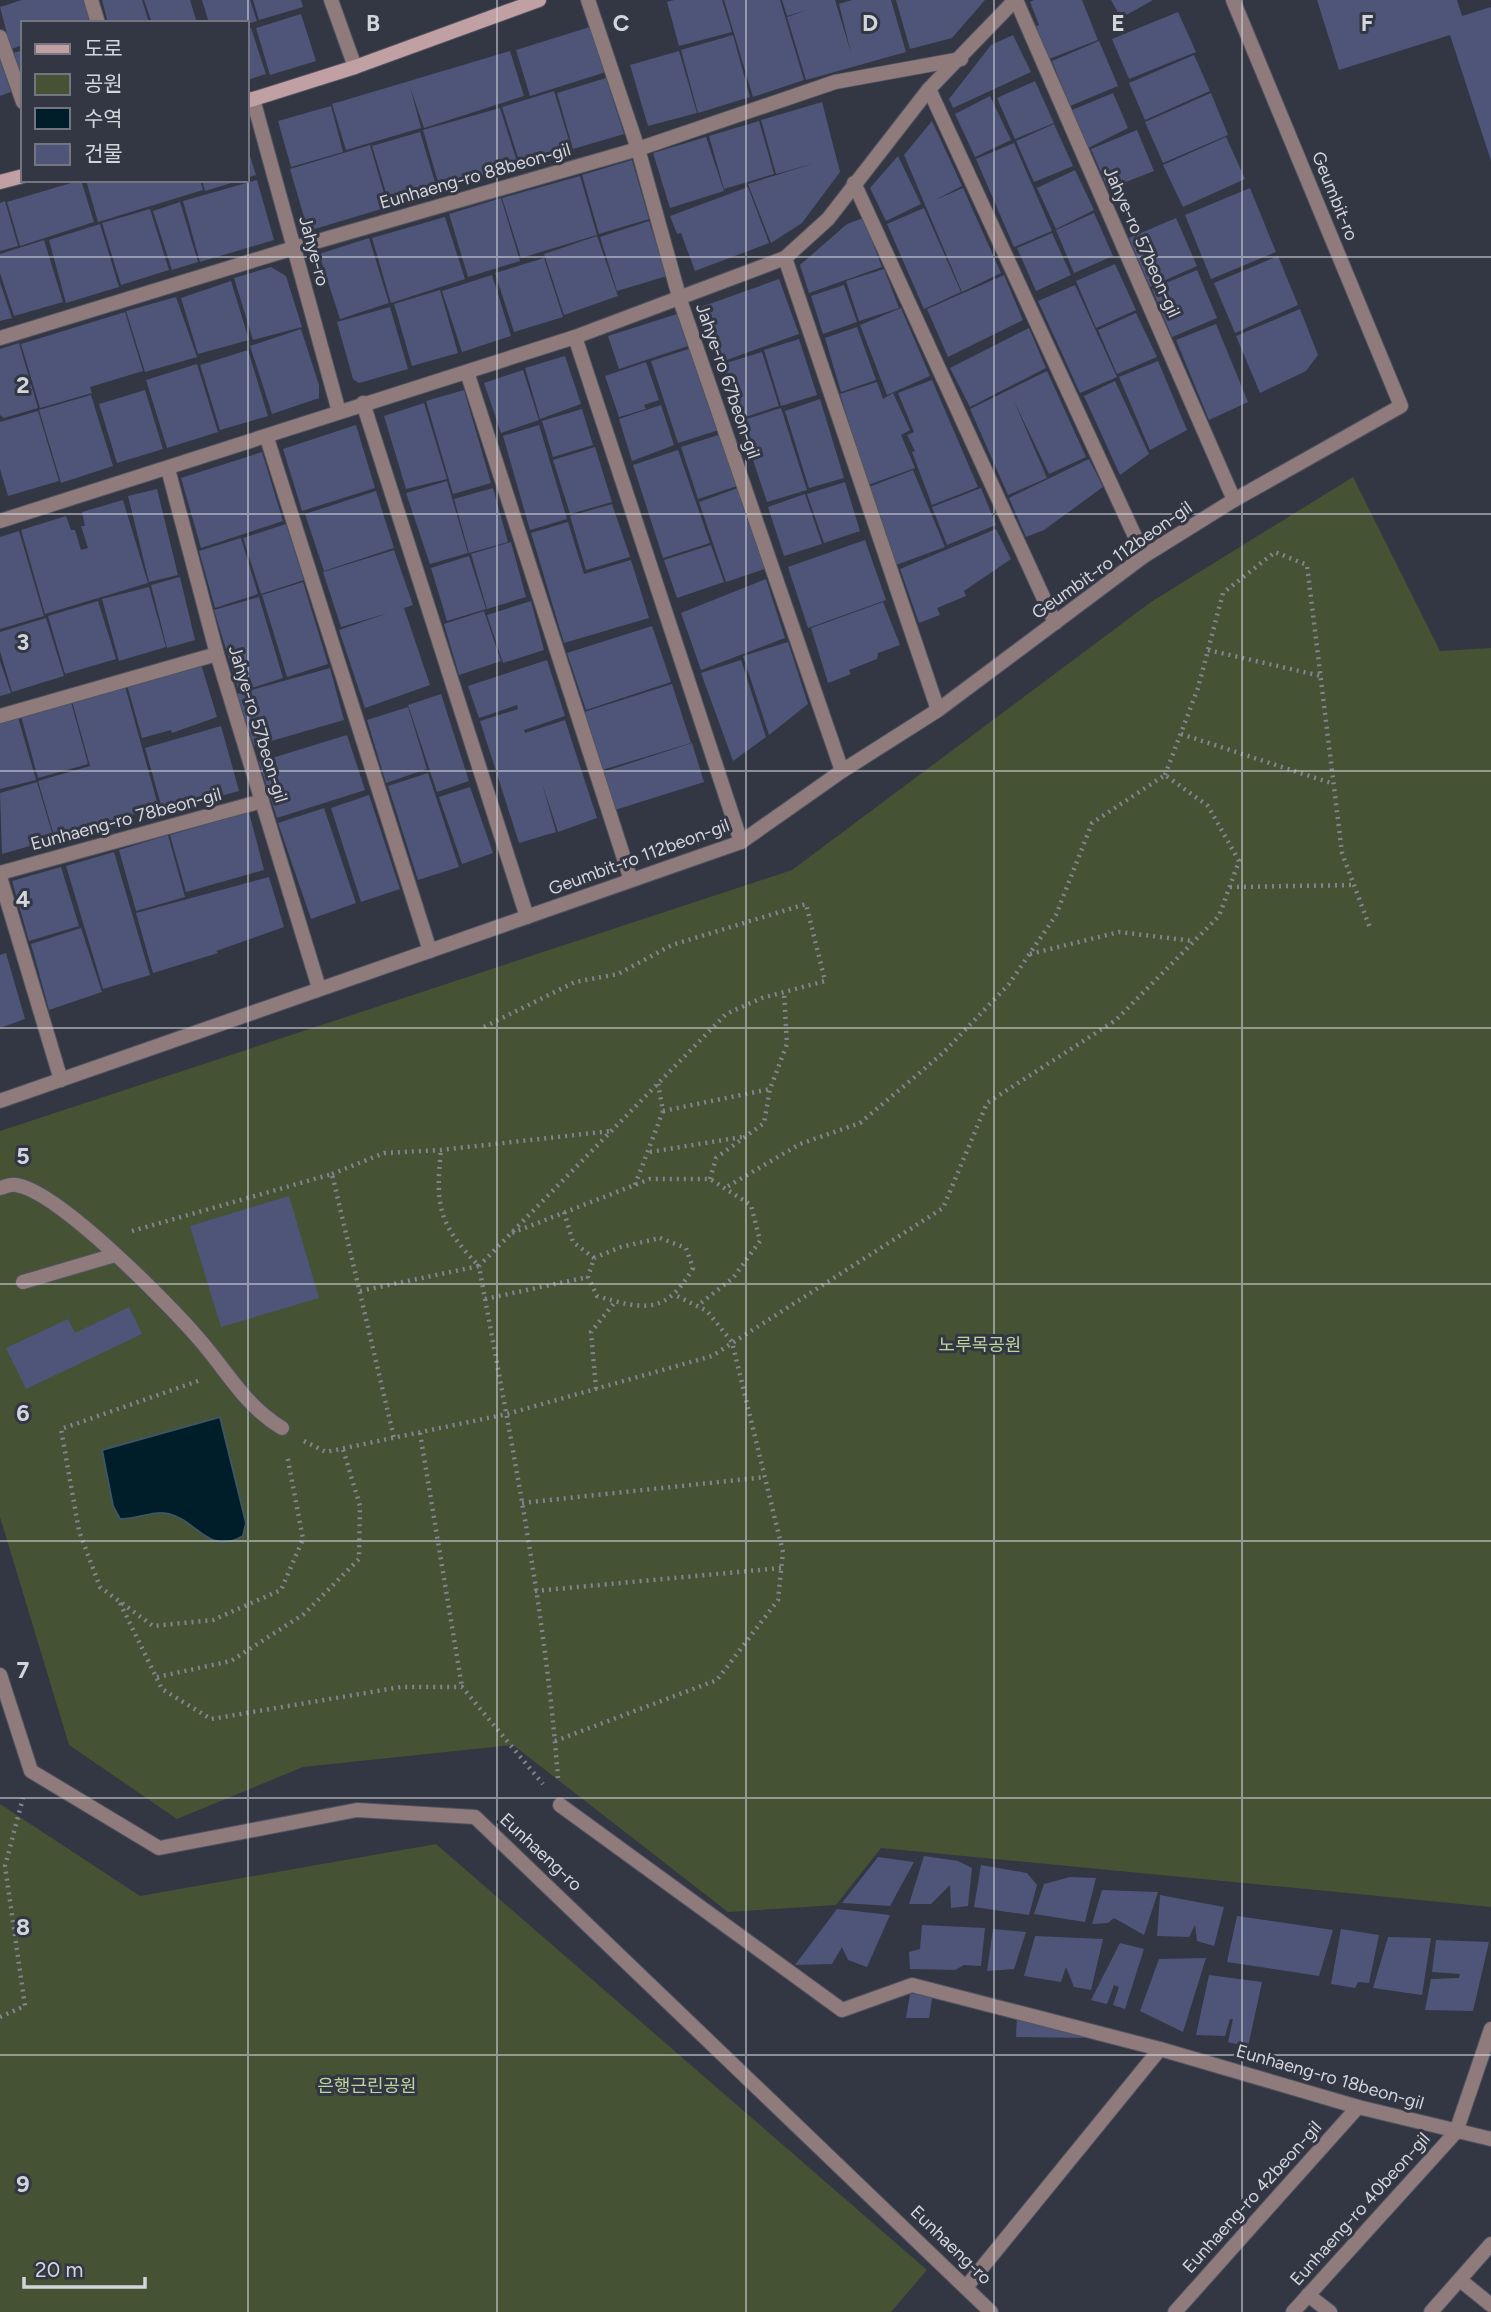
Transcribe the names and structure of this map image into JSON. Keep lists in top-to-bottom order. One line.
{"streets":{"street":["Eunhaeng-ro 88beon-gil","Geumbit-ro","Jahye-ro 57beon-gil","Jahye-ro","Jahye-ro 67beon-gil","Geumbit-ro 112beon-gil","Eunhaeng-ro 78beon-gil","Eunhaeng-ro","Eunhaeng-ro 18beon-gil","Eunhaeng-ro 42beon-gil","Eunhaeng-ro 40beon-gil"]},"crossings":[["Eunhaeng-ro 88beon-gil","Jahye-ro 57beon-gil"],["Eunhaeng-ro 88beon-gil","Jahye-ro"],["Eunhaeng-ro 88beon-gil","Jahye-ro 67beon-gil"],["Geumbit-ro","Geumbit-ro 112beon-gil"],["Jahye-ro 57beon-gil","Jahye-ro"],["Jahye-ro 57beon-gil","Jahye-ro 67beon-gil"],["Jahye-ro 57beon-gil","Geumbit-ro 112beon-gil"],["Jahye-ro 57beon-gil","Eunhaeng-ro 78beon-gil"],["Jahye-ro 67beon-gil","Geumbit-ro 112beon-gil"],["Eunhaeng-ro 18beon-gil","Eunhaeng-ro 42beon-gil"],["Eunhaeng-ro 18beon-gil","Eunhaeng-ro 40beon-gil"]],"parks":["노루목공원","은행근린공원"],"legend":["도로","공원","수역","건물"],"scale_bar":"20 m","grid":{"columns":["B","C","D","E","F"],"rows":["2","3","4","5","6","7","8","9"]}}
